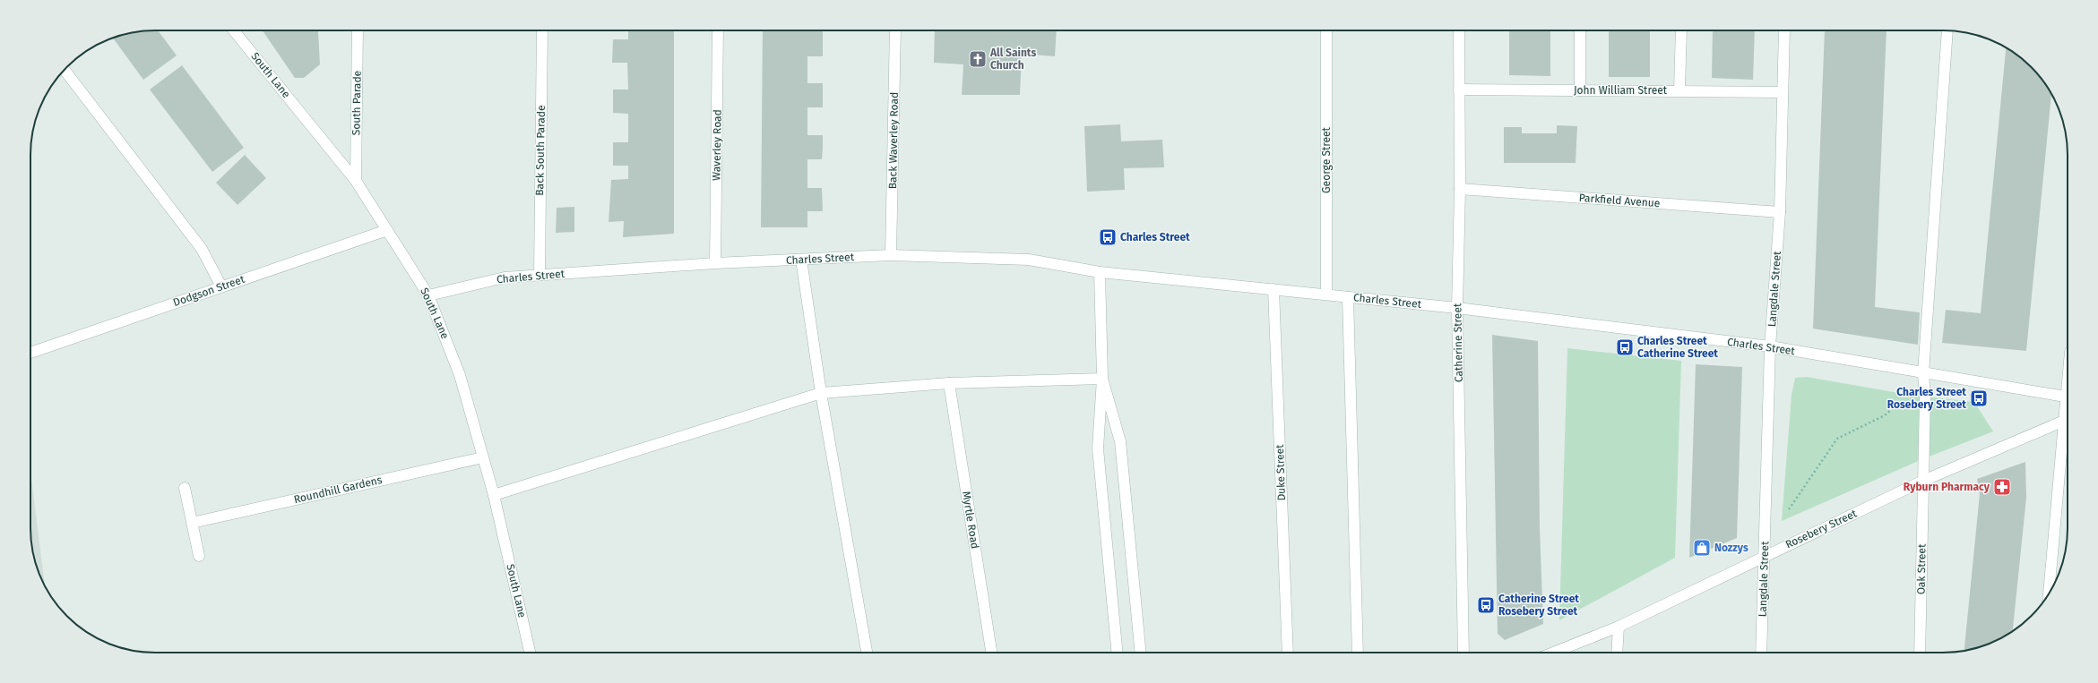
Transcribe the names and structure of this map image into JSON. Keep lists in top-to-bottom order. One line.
{"streets":{"street":["South Lane","John William Street","South Parade","Back Waverley Road","Waverley Road","Back South Parade","George Street","Parkfield Avenue","Charles Street","Langdale Street","Dodgson Street","Catherine Street","Duke Street","Roundhill Gardens","Myrtle Road","Rosebery Street","Oak Street"]},"crossings":[["South Lane","South Parade"],["South Lane","Charles Street"],["South Lane","Dodgson Street"],["South Lane","Roundhill Gardens"],["John William Street","Langdale Street"],["John William Street","Catherine Street"],["Back Waverley Road","Charles Street"],["Waverley Road","Charles Street"],["Back South Parade","Charles Street"],["George Street","Charles Street"],["Parkfield Avenue","Langdale Street"],["Parkfield Avenue","Catherine Street"],["Charles Street","Langdale Street"],["Charles Street","Catherine Street"],["Charles Street","Duke Street"],["Charles Street","Oak Street"],["Langdale Street","Rosebery Street"],["Rosebery Street","Oak Street"]],"places":{"church":["All Saints Church"],"bus stop":["Charles Street","Charles Street Catherine Street","Charles Street Rosebery Street","Catherine Street Rosebery Street"],"pharmacy":["Ryburn Pharmacy"],"shop":["Nozzys"]}}
